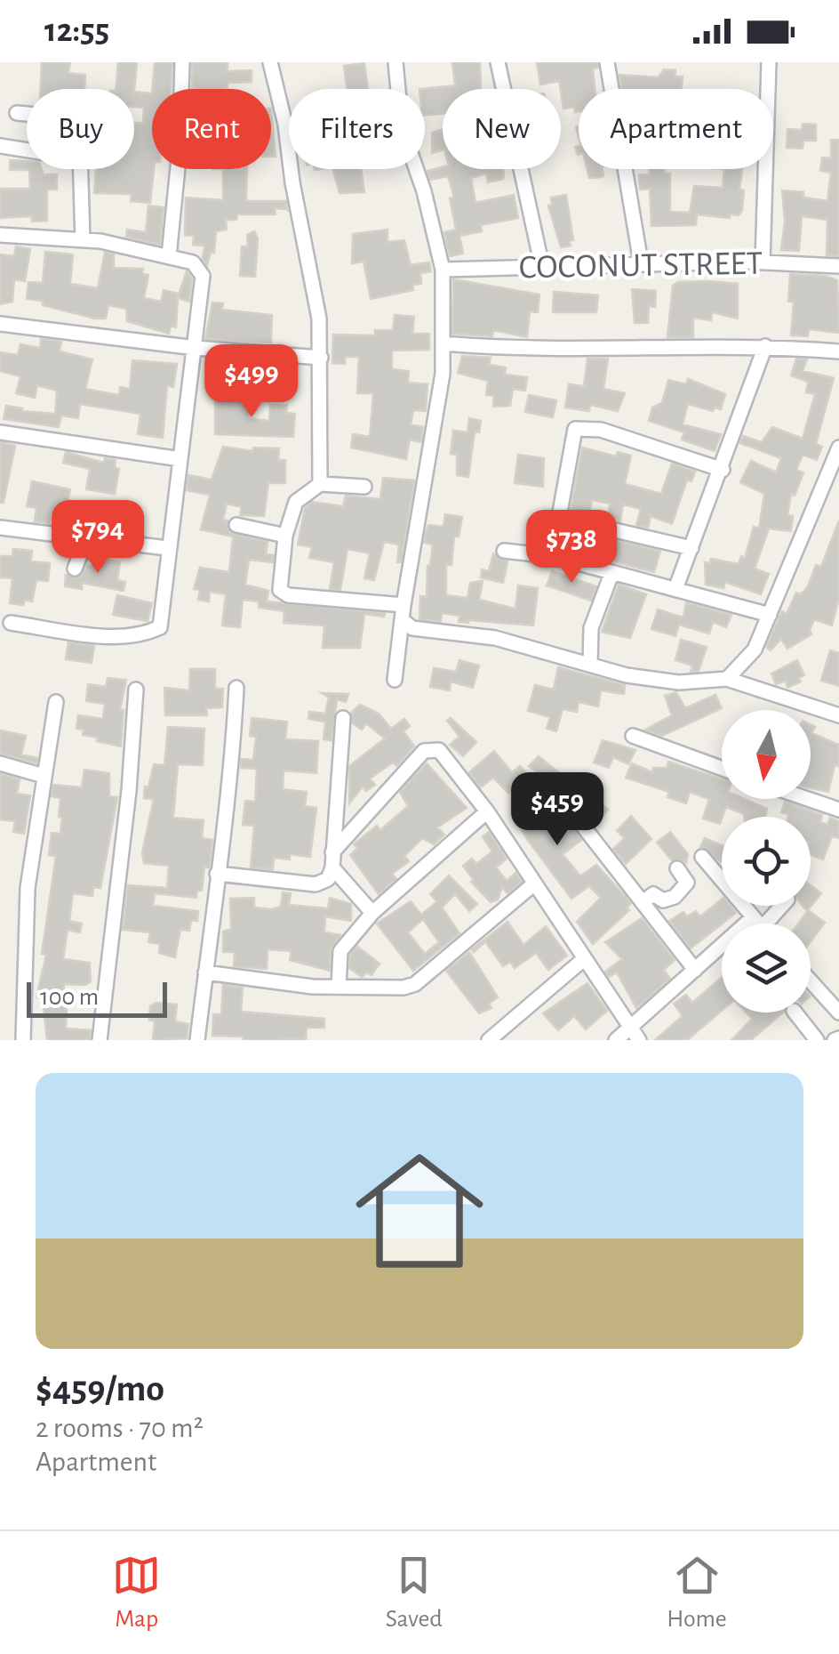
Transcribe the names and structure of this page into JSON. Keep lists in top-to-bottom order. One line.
{"streets":{"street":["COCONUT STREET"]},"scale_bar":"100 m","north":"bottom","page":{"status":"12:55","chip":["Buy","Rent","Filters","New","Apartment"],"price":["$499","$794","$738","$459"],"scale":"100 m","list":[{"name":"$459/mo","note":"2 rooms · 70 m² · Apartment"}],"tabs":["Map","Saved","Home"]}}
